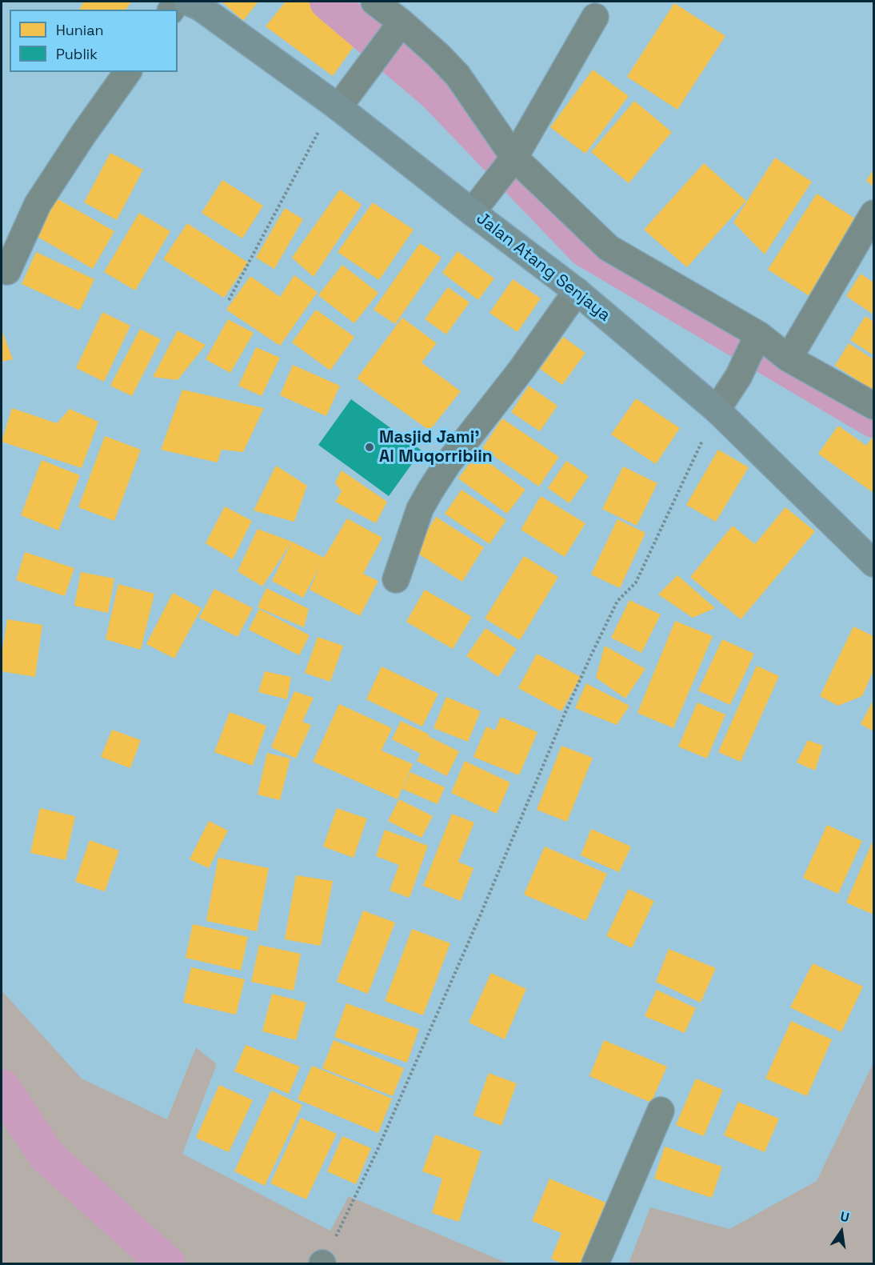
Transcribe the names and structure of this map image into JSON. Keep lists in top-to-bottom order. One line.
{"streets":{"main road":["Jalan Atang Senjaya"]},"places":["Masjid Jami' Al Muqorribiin"],"legend":["Hunian","Publik"],"north":"top"}
